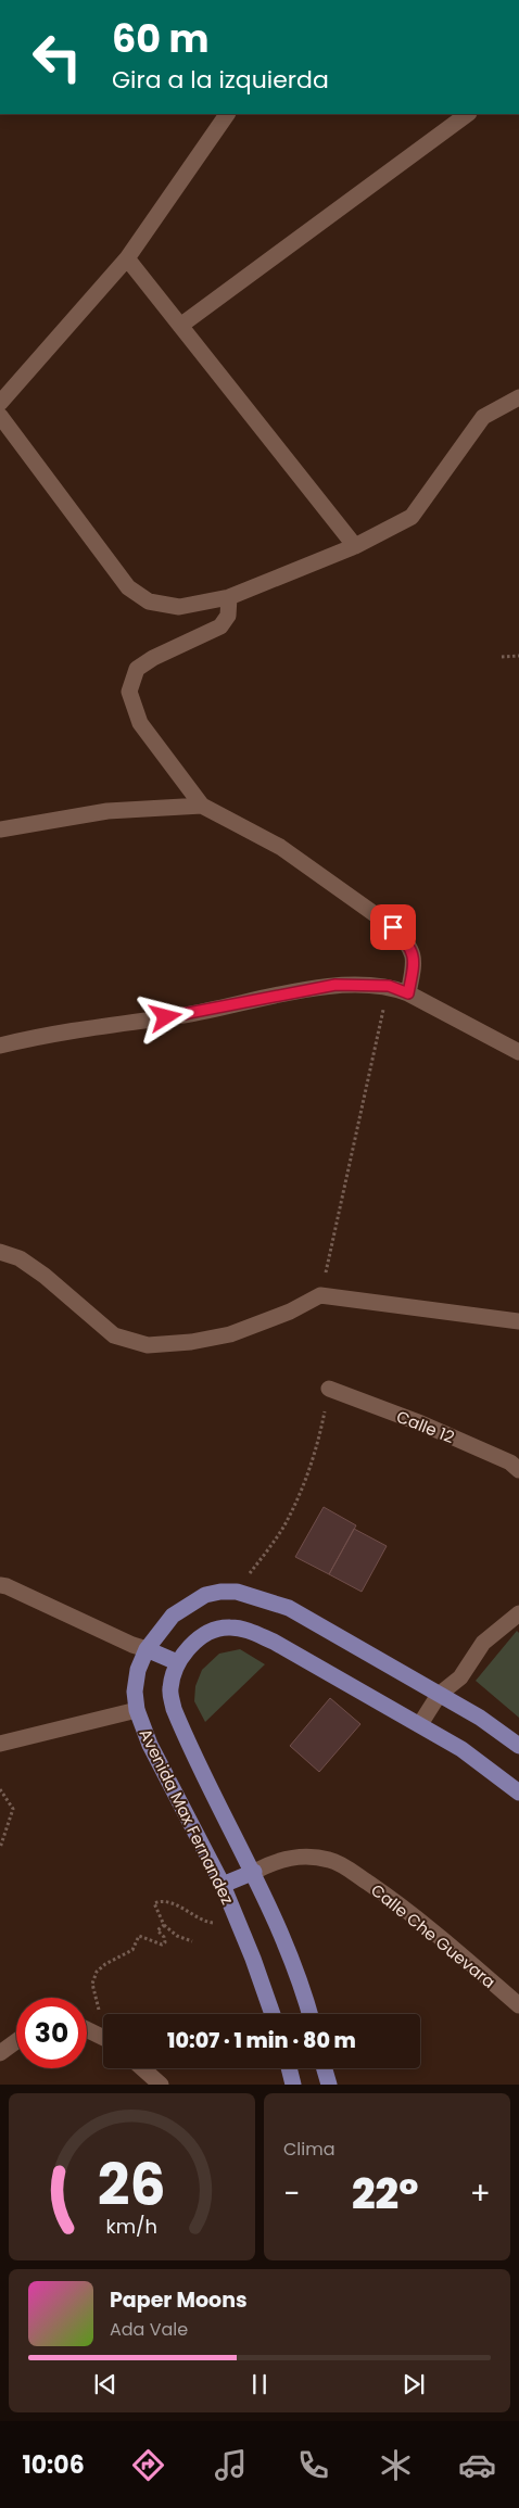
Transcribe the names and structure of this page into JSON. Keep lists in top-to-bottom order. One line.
{"streets":{"main road":["Avenida Max Fernandez"],"street":["Calle 12","Calle Che Guevara"]},"crossings":[["Avenida Max Fernandez","Calle Che Guevara"]],"page":{"turn":["60 m","Gira a la izquierda"],"limit":"30","trip":"10:07 · 1 min · 80 m","tile":"Clima","heat":["−","22°","+"],"song":["Paper Moons","Ada Vale"],"tabs":"10:06","gauge":["26","km/h"]}}
